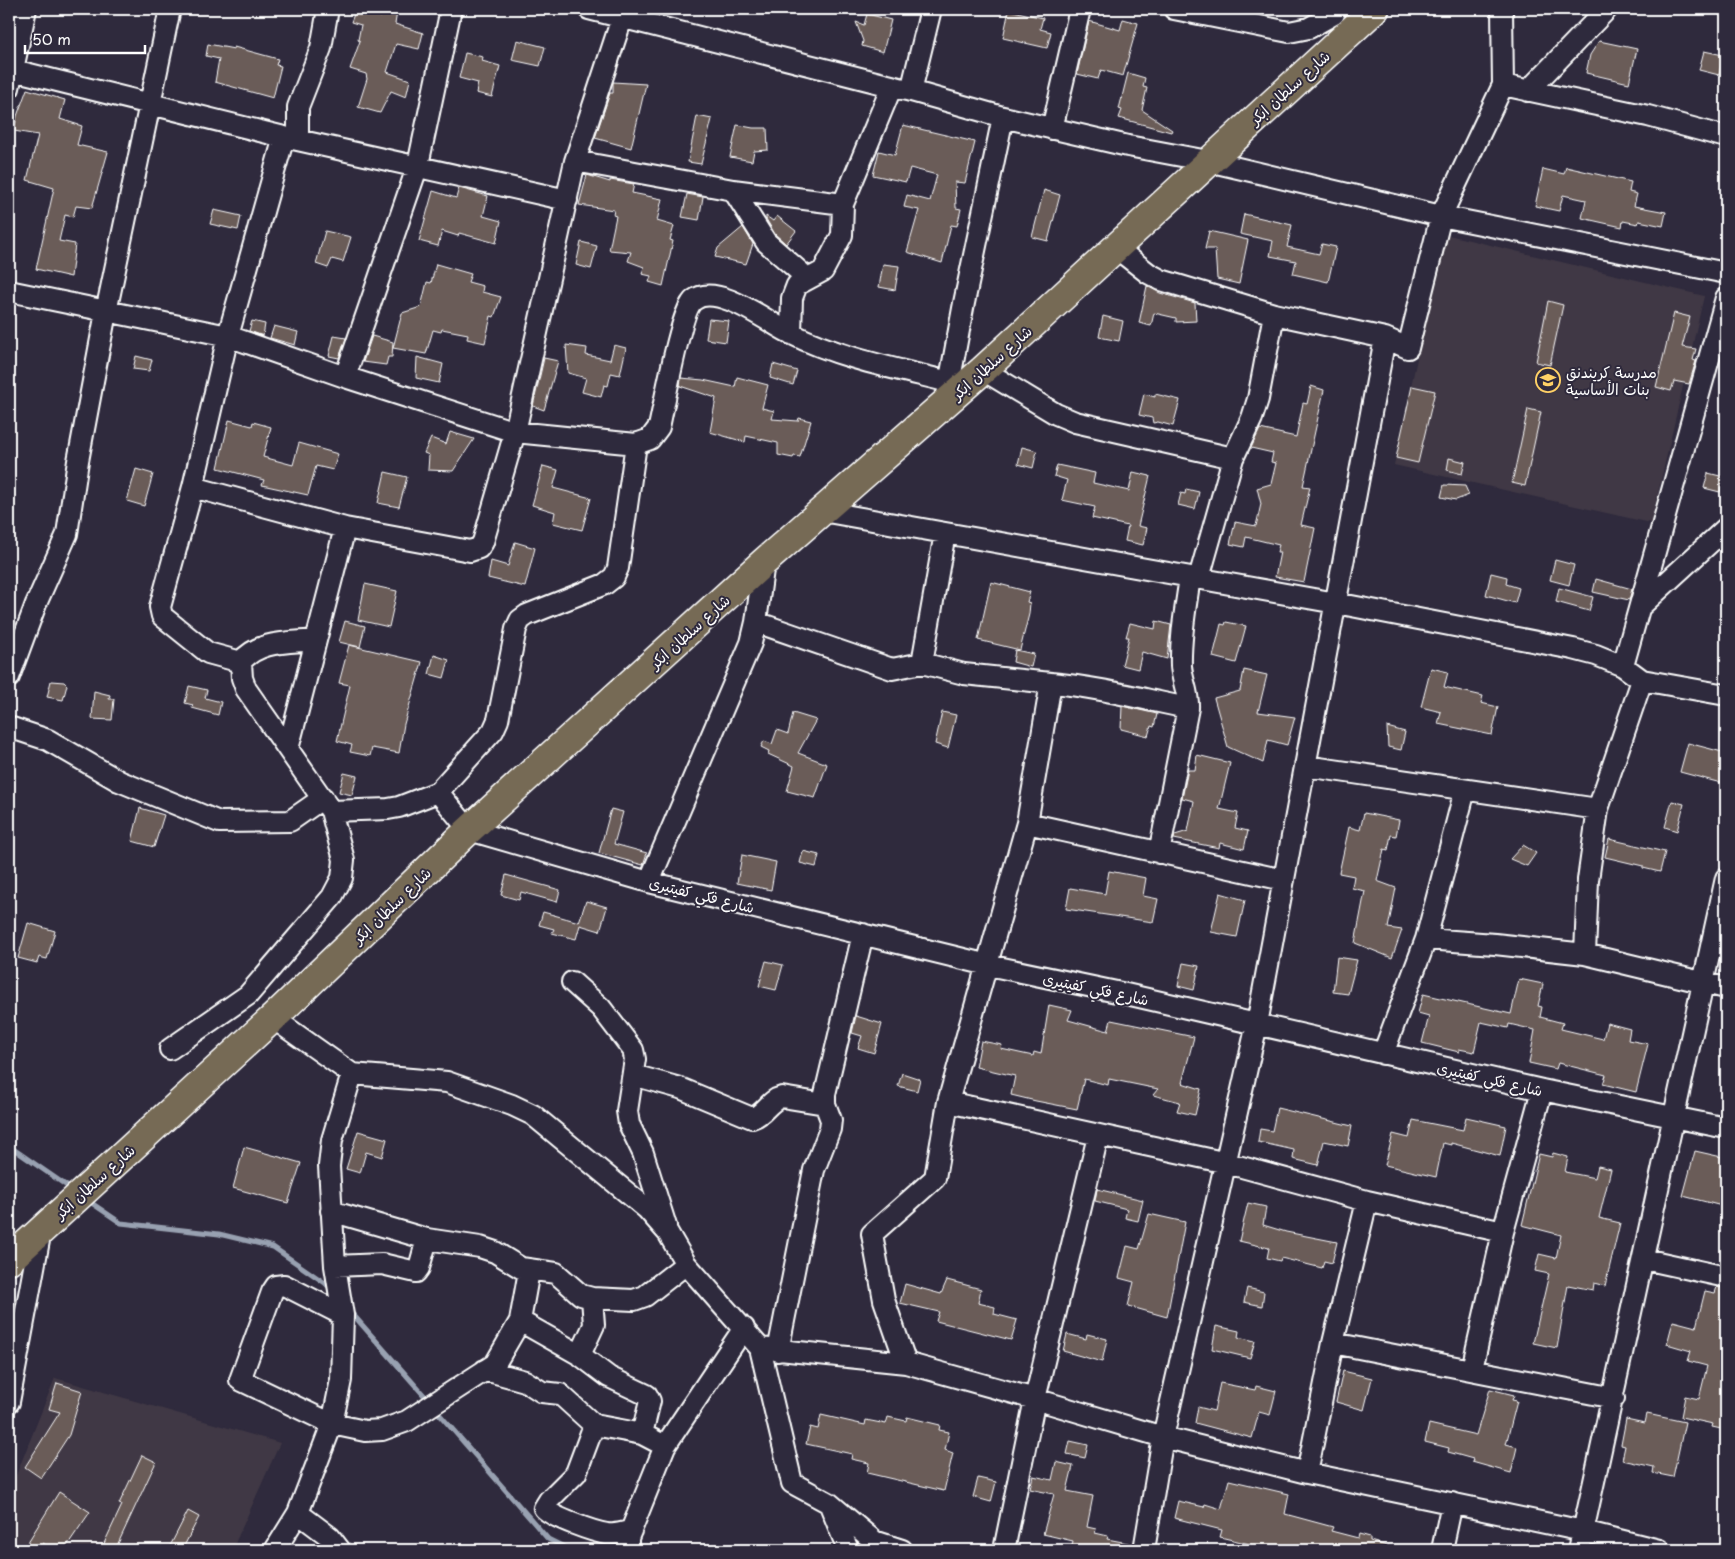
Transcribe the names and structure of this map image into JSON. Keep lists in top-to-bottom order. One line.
{"streets":{"highway":["شارع سلطان ابكر"],"street":["شارع فكي كفيتيرى"]},"crossings":[["شارع سلطان ابكر","شارع فكي كفيتيرى"]],"places":{"school or university":["مدرسة كريندنق بنات الأساسية"]},"scale_bar":"50 m"}
